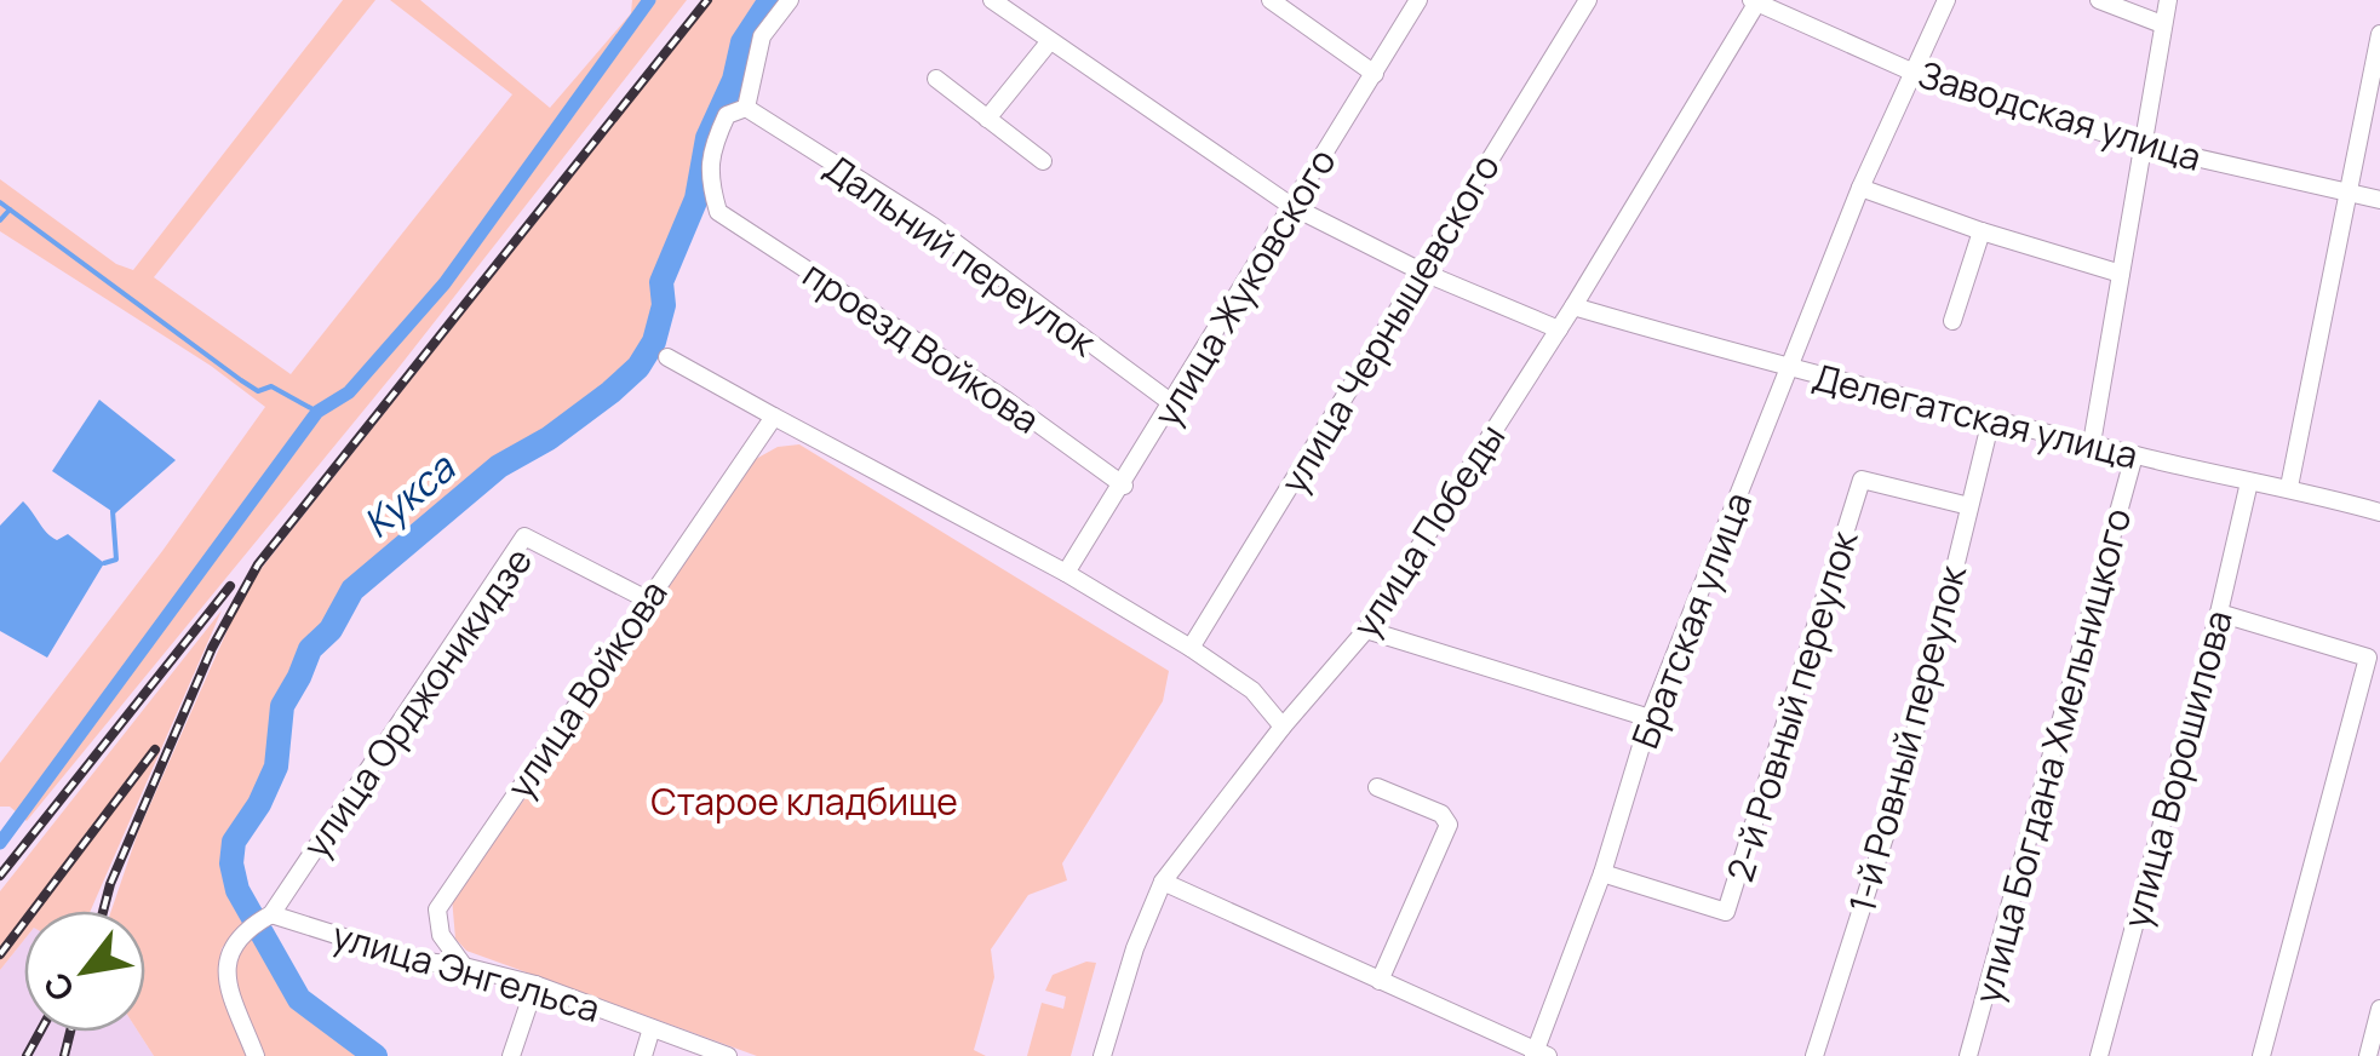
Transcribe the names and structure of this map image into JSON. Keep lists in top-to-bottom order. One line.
{"streets":{"street":["Заводская улица","Дальний переулок","улица Жуковского","улица Чернышевского","проезд Войкова","Делегатская улица","улица Победы","Братская улица","улица Войкова","улица Орджоникидзе","2-й Ровный переулок","1-й Ровный переулок","улица Богдана Хмельницкого","улица Ворошилова","улица Энгельса"]},"crossings":[["Заводская улица","улица Победы"],["Заводская улица","Братская улица"],["Дальний переулок","улица Жуковского"],["Дальний переулок","проезд Войкова"],["улица Жуковского","проезд Войкова"],["Делегатская улица","улица Победы"],["Делегатская улица","Братская улица"],["Делегатская улица","1-й Ровный переулок"],["Делегатская улица","улица Богдана Хмельницкого"],["Делегатская улица","улица Ворошилова"],["Братская улица","2-й Ровный переулок"],["улица Войкова","улица Орджоникидзе"],["улица Войкова","улица Энгельса"],["улица Орджоникидзе","улица Энгельса"],["2-й Ровный переулок","1-й Ровный переулок"]],"water":["Кукса"],"parks":["Старое кладбище"],"north":"bottom left"}
